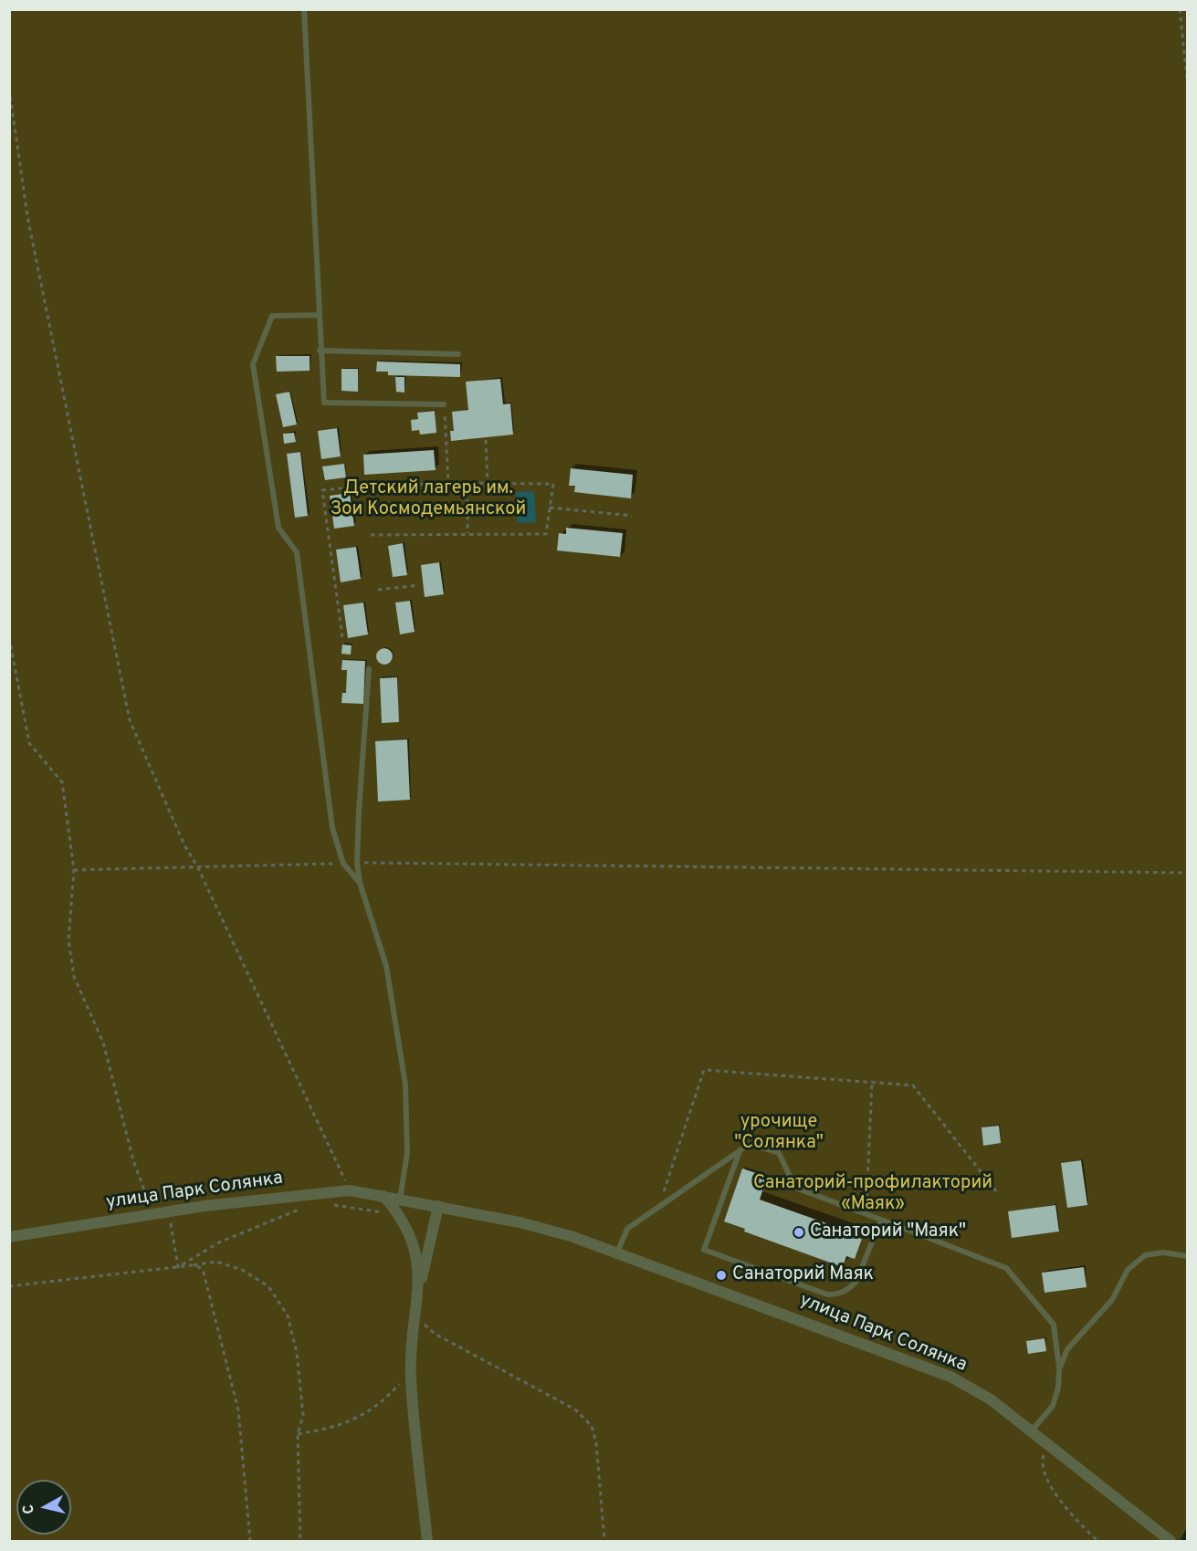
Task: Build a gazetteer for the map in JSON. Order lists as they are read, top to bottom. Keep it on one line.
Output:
{"streets":{"street":["улица Парк Солянка"]},"parks":["Детский лагерь им. Зои Космодемьянской","урочище \"Солянка\"","Санаторий-профилакторий «Маяк»"],"places":["Санаторий \"Маяк\"","Санаторий Маяк"],"north":"left"}
